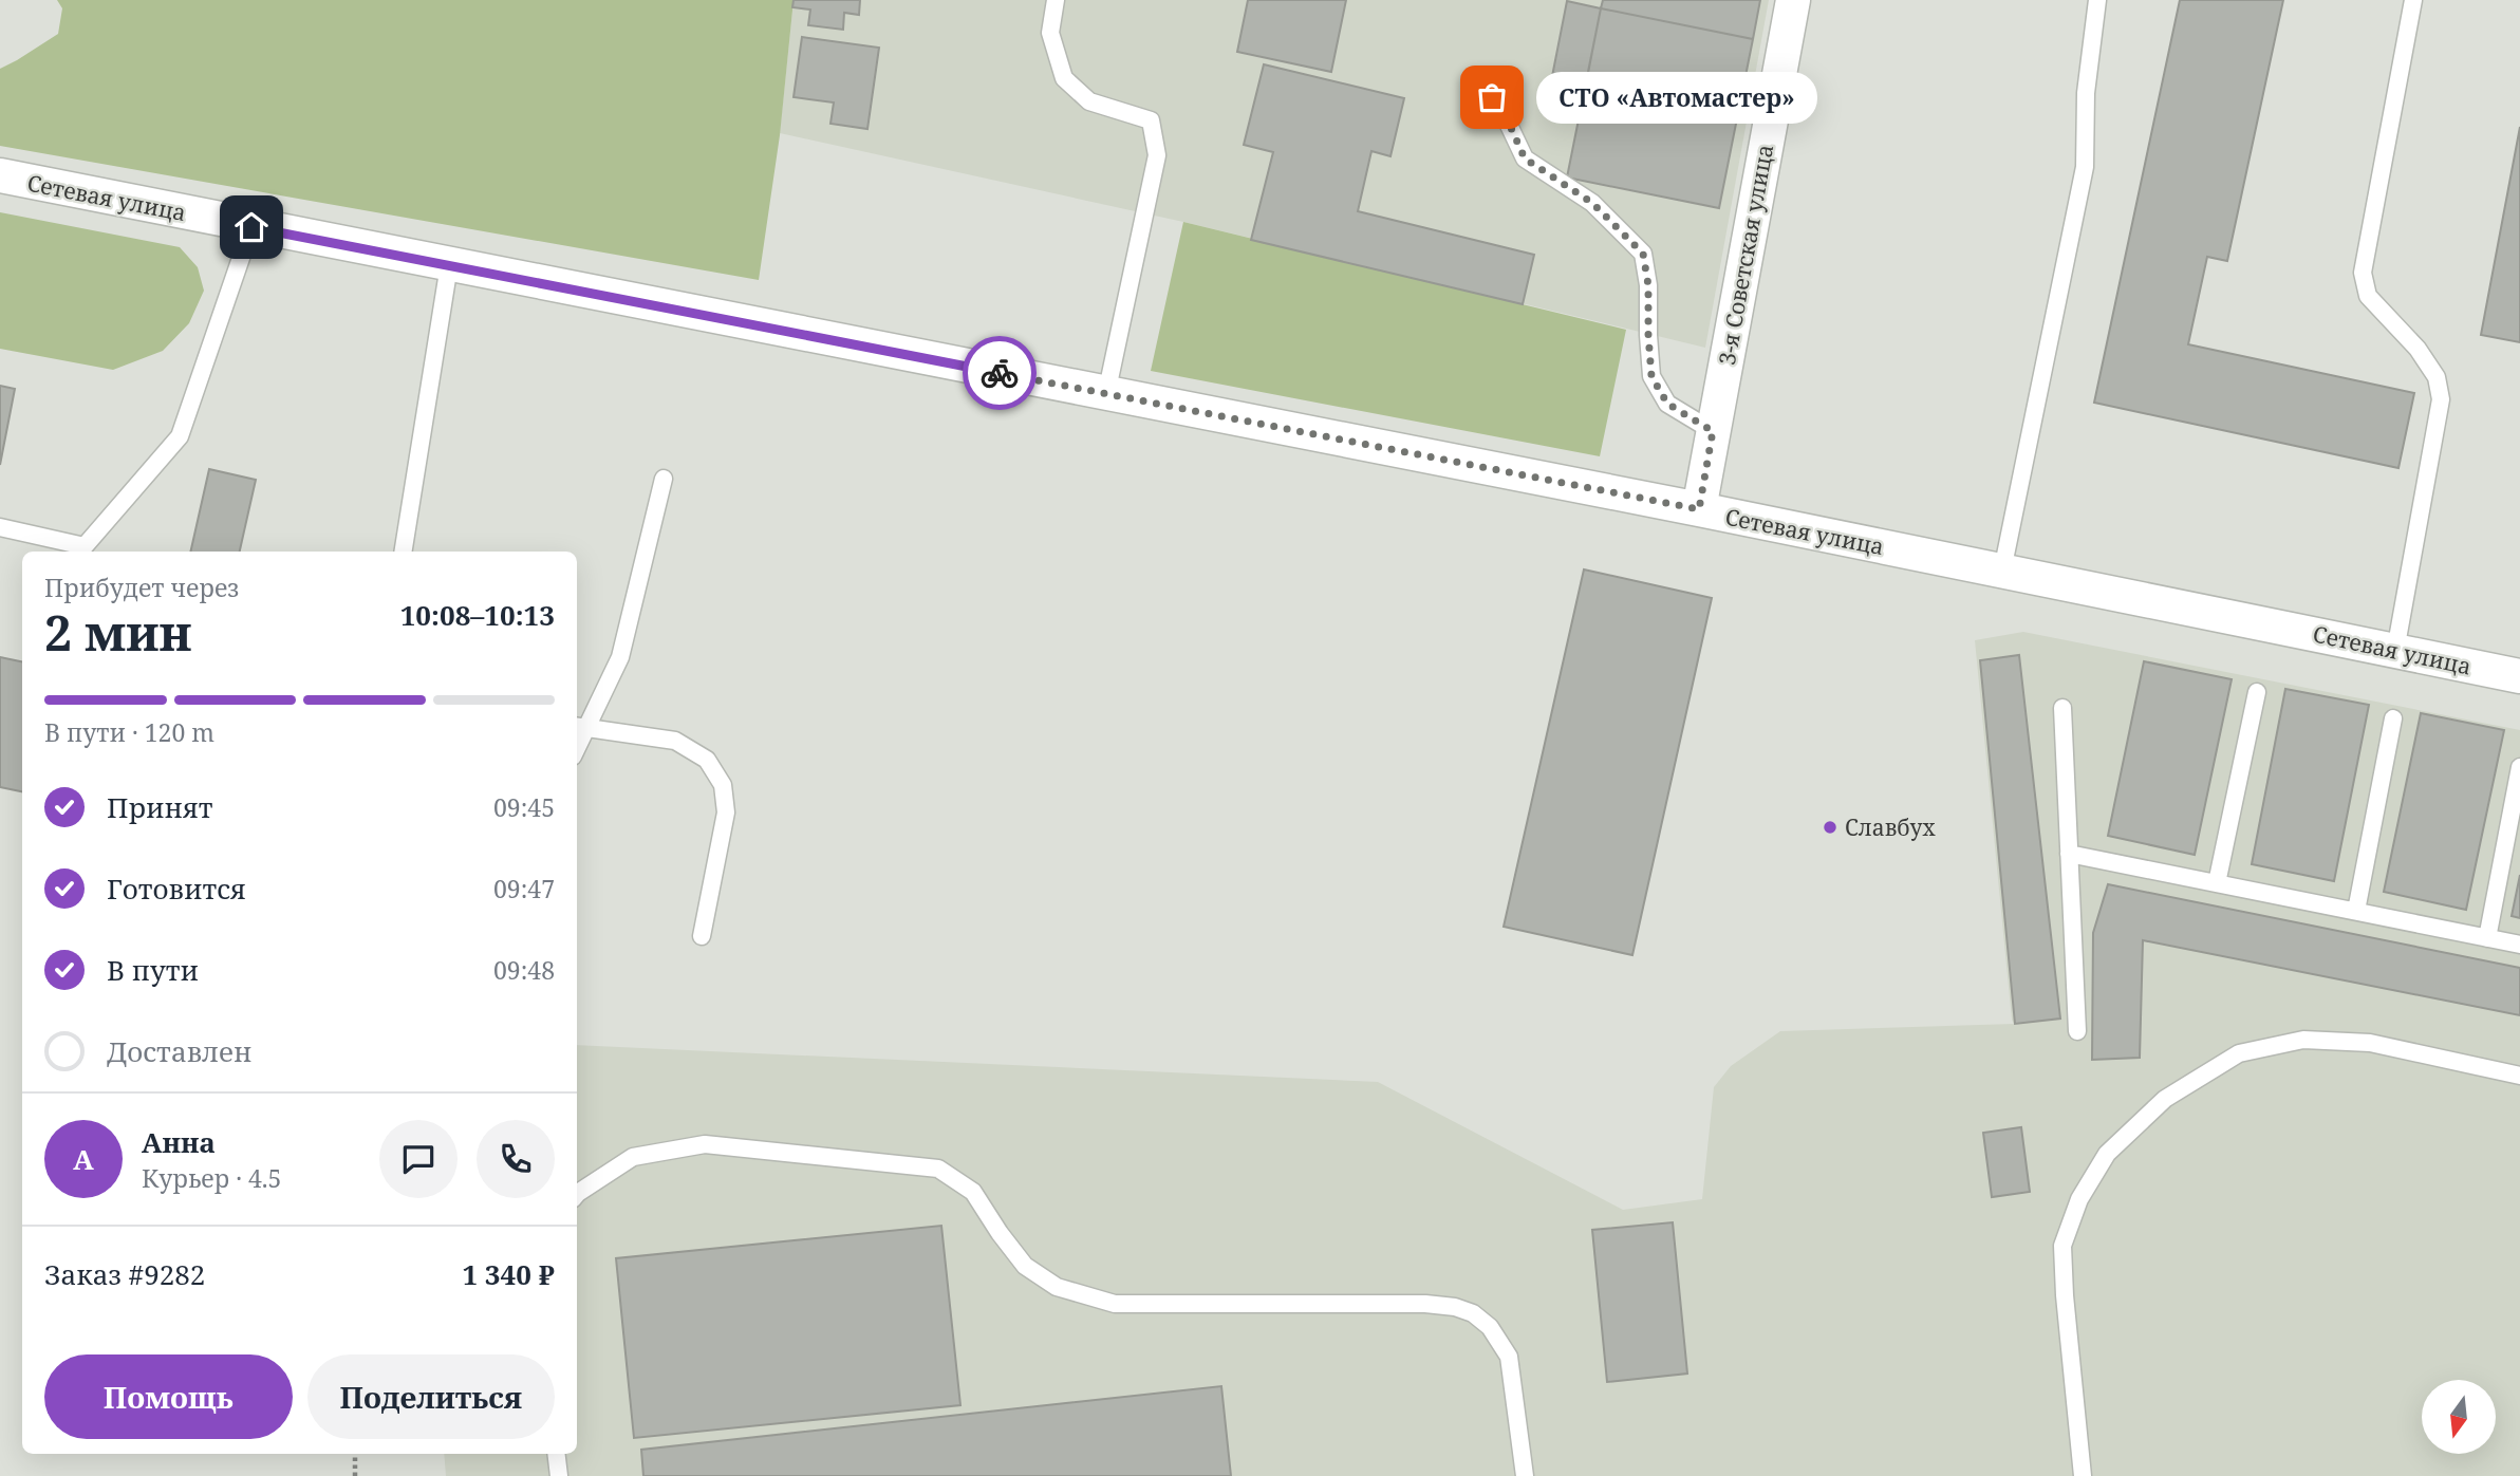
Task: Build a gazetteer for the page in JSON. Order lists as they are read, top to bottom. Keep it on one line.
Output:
{"streets":{"street":["Сетевая улица","3-я Советская улица"]},"crossings":[["Сетевая улица","3-я Советская улица"]],"places":["СТО «Автомастер»","Славбух"],"north":"bottom","page":{"bubble":"СТО «Автомастер»","heading":["2 мин","Прибудет через","10:08–10:13"],"panel":["Анна","Курьер · 4.5","Заказ #9282","1 340 ₽"],"bar":"В пути · 120 m","list":[["Принят","09:45"],["Готовится","09:47"],["В пути","09:48"],"Доставлен"],"round":"А","buttons":["Помощь","Поделиться"]}}
